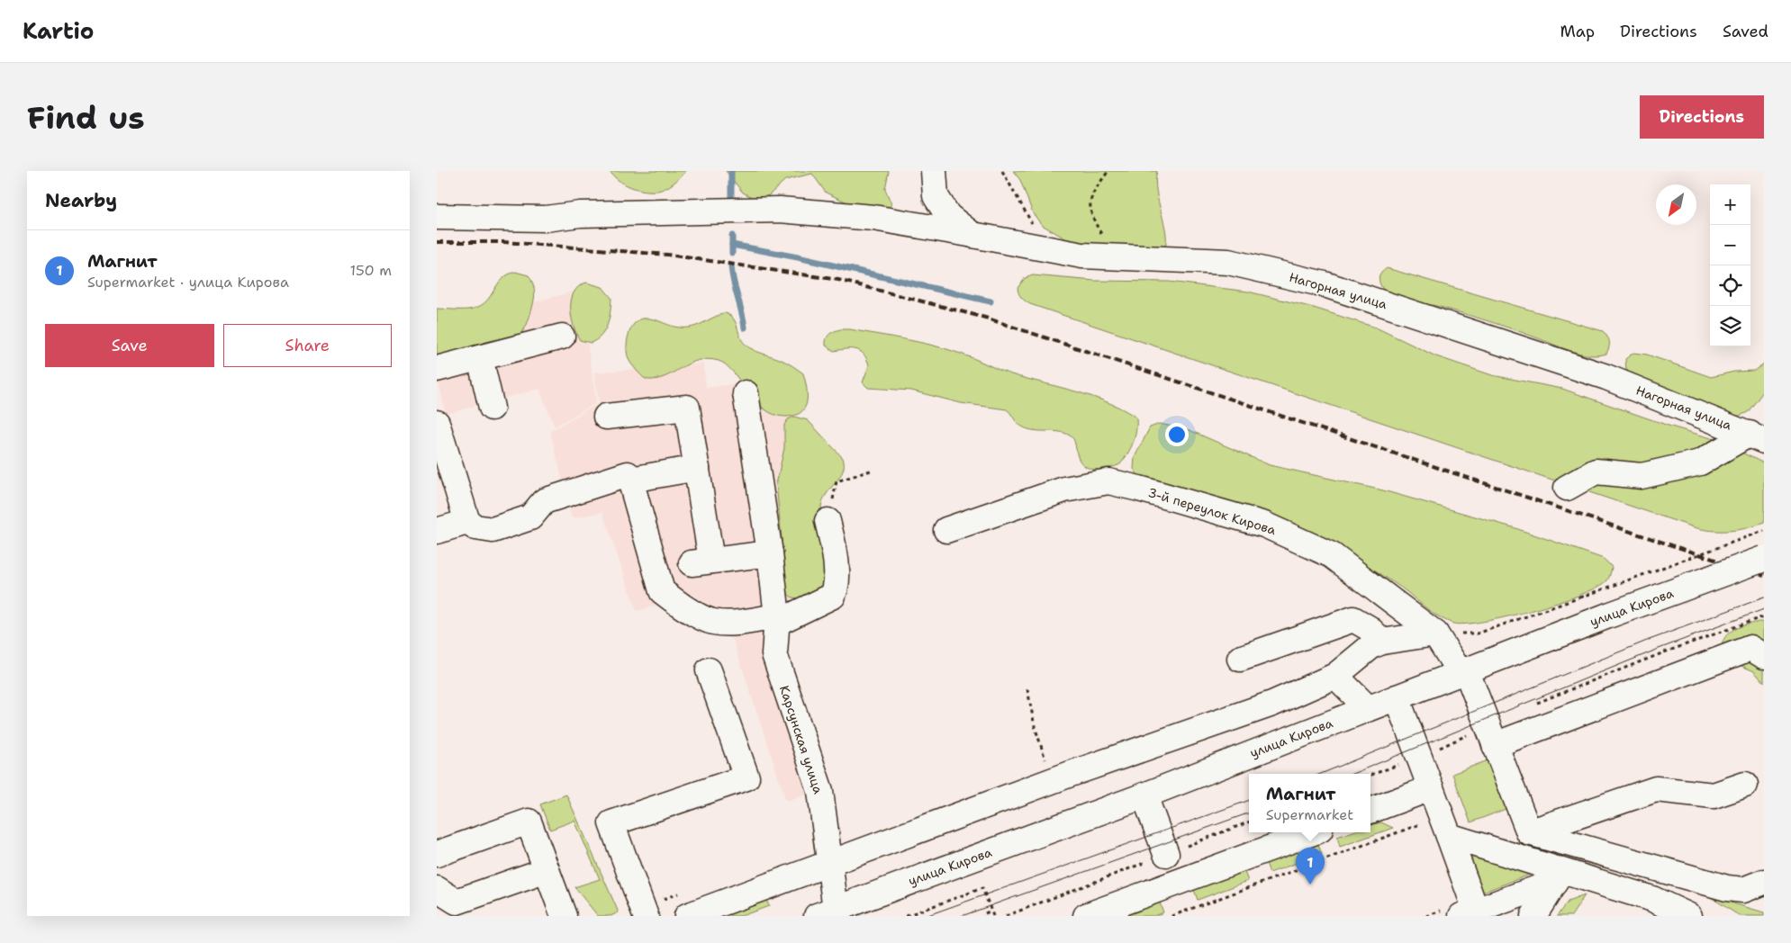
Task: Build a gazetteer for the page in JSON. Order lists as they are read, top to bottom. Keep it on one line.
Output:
{"streets":{"street":["Нагорная улица","3-й переулок Кирова","улица Кирова","Карсунская улица"]},"crossings":[["3-й переулок Кирова","улица Кирова"],["улица Кирова","Карсунская улица"]],"north":"bottom left","page":{"header":"Kartio","nav":["Map","Directions","Saved"],"buttons":["Directions",["Save","Share"]],"title":"Find us","heading":"Nearby","map_buttons":["+","−"],"list":[{"mark":"1","name":"Магнит","note":"Supermarket · улица Кирова","value":"150 m"}],"popup":["Магнит","Supermarket"],"pins":"1"}}
